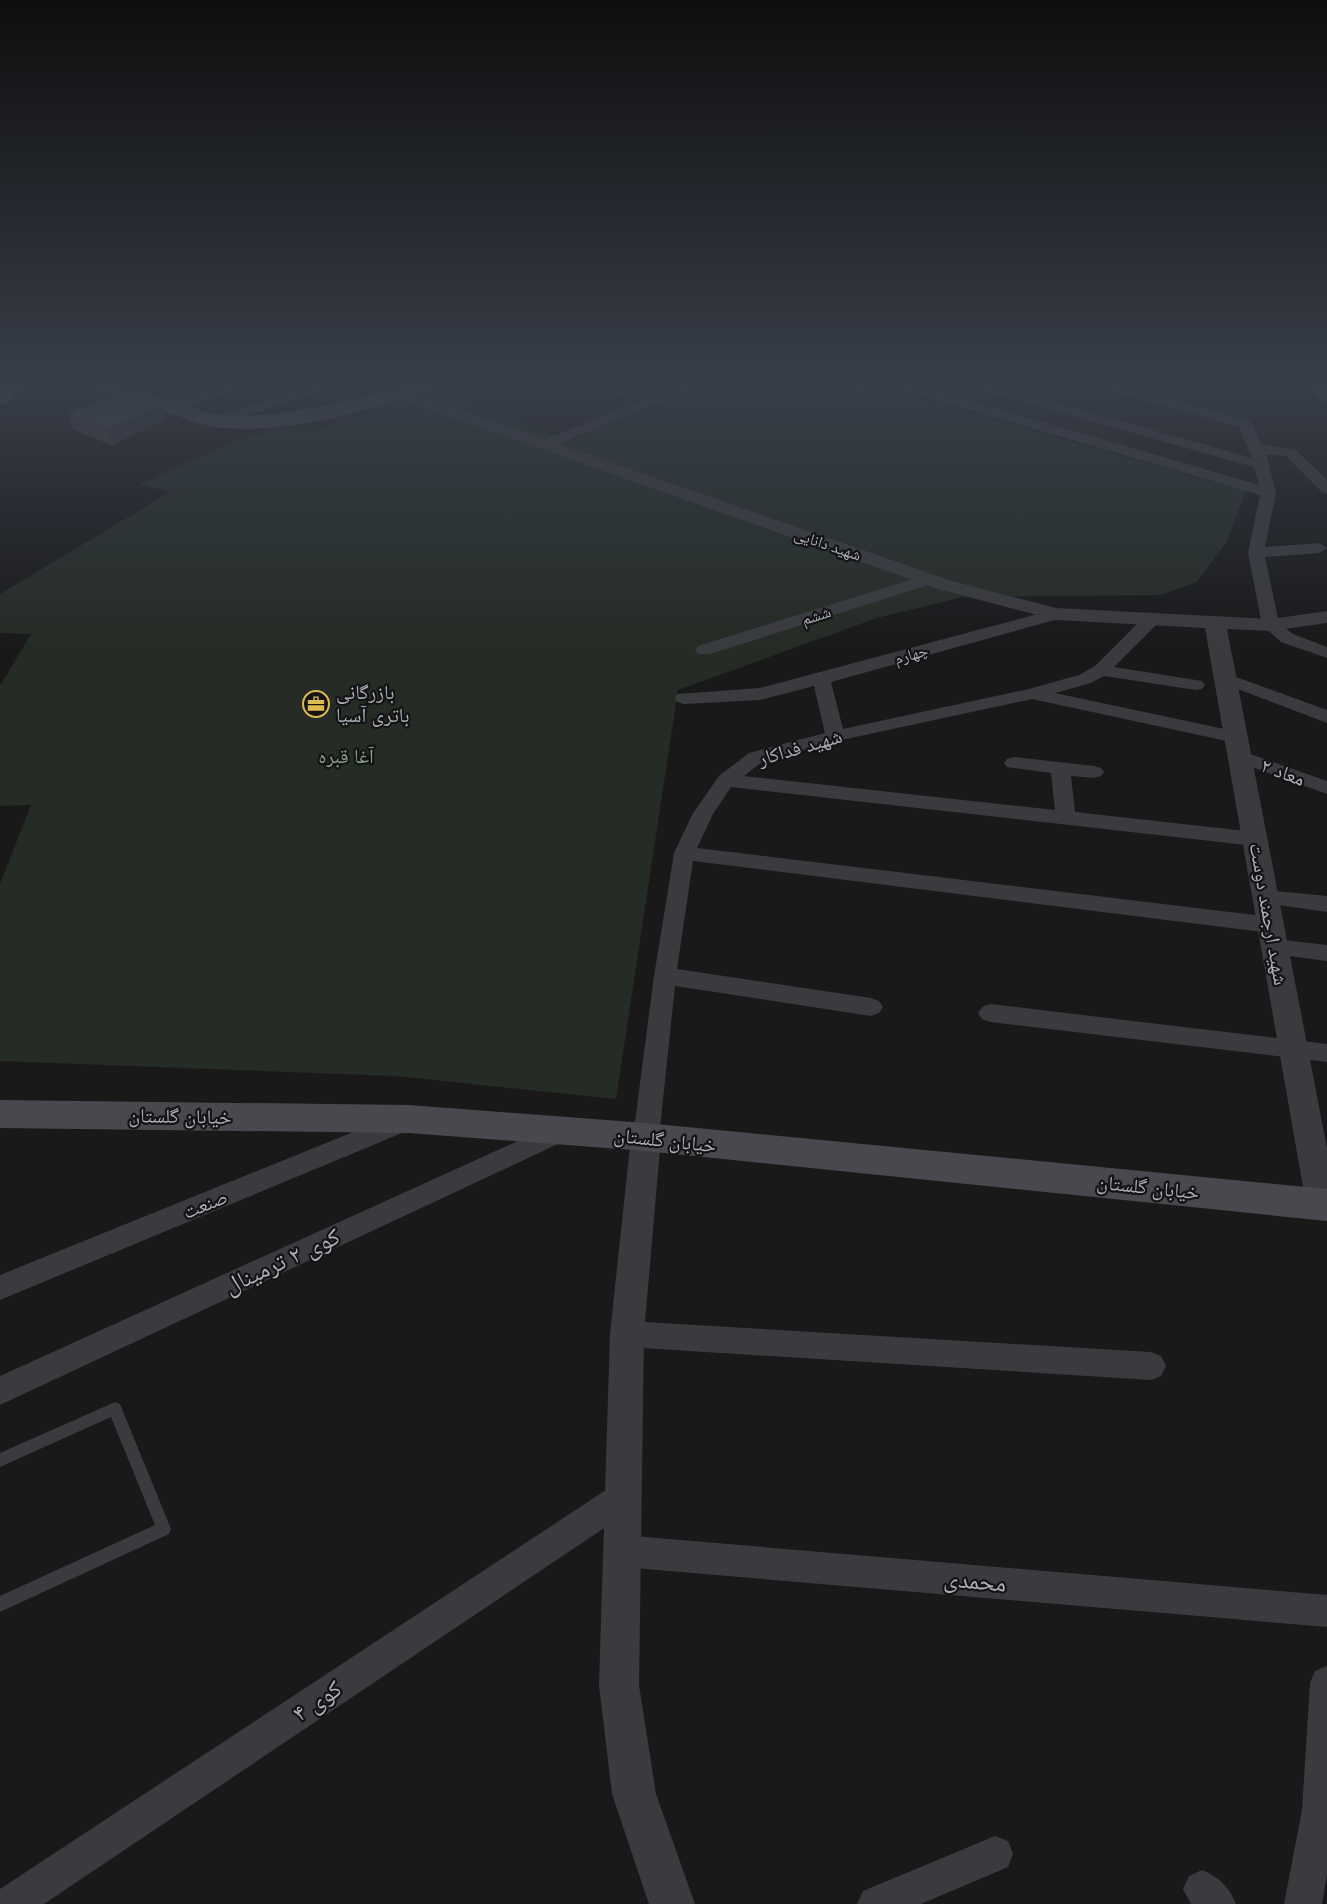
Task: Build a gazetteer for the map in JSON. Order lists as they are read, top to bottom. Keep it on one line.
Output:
{"streets":{"main road":["خیابان گلستان"],"street":["شهید دانایی","ششم","چهارم","شهید فداکار","معاد ۲","شهید ارجمند دوست","صنعت","کوی ۲ ترمینال","محمدی","کوی ۴"]},"crossings":[["شهید دانایی","ششم"],["شهید دانایی","چهارم"],["شهید دانایی","شهید فداکار"],["شهید دانایی","شهید ارجمند دوست"],["شهید فداکار","معاد ۲"],["شهید فداکار","خیابان گلستان"],["معاد ۲","شهید ارجمند دوست"],["شهید ارجمند دوست","خیابان گلستان"],["خیابان گلستان","صنعت"],["خیابان گلستان","کوی ۲ ترمینال"]],"parks":["آغا قبره"],"places":{"office":["بازرگانی باتری آسیا"]}}
